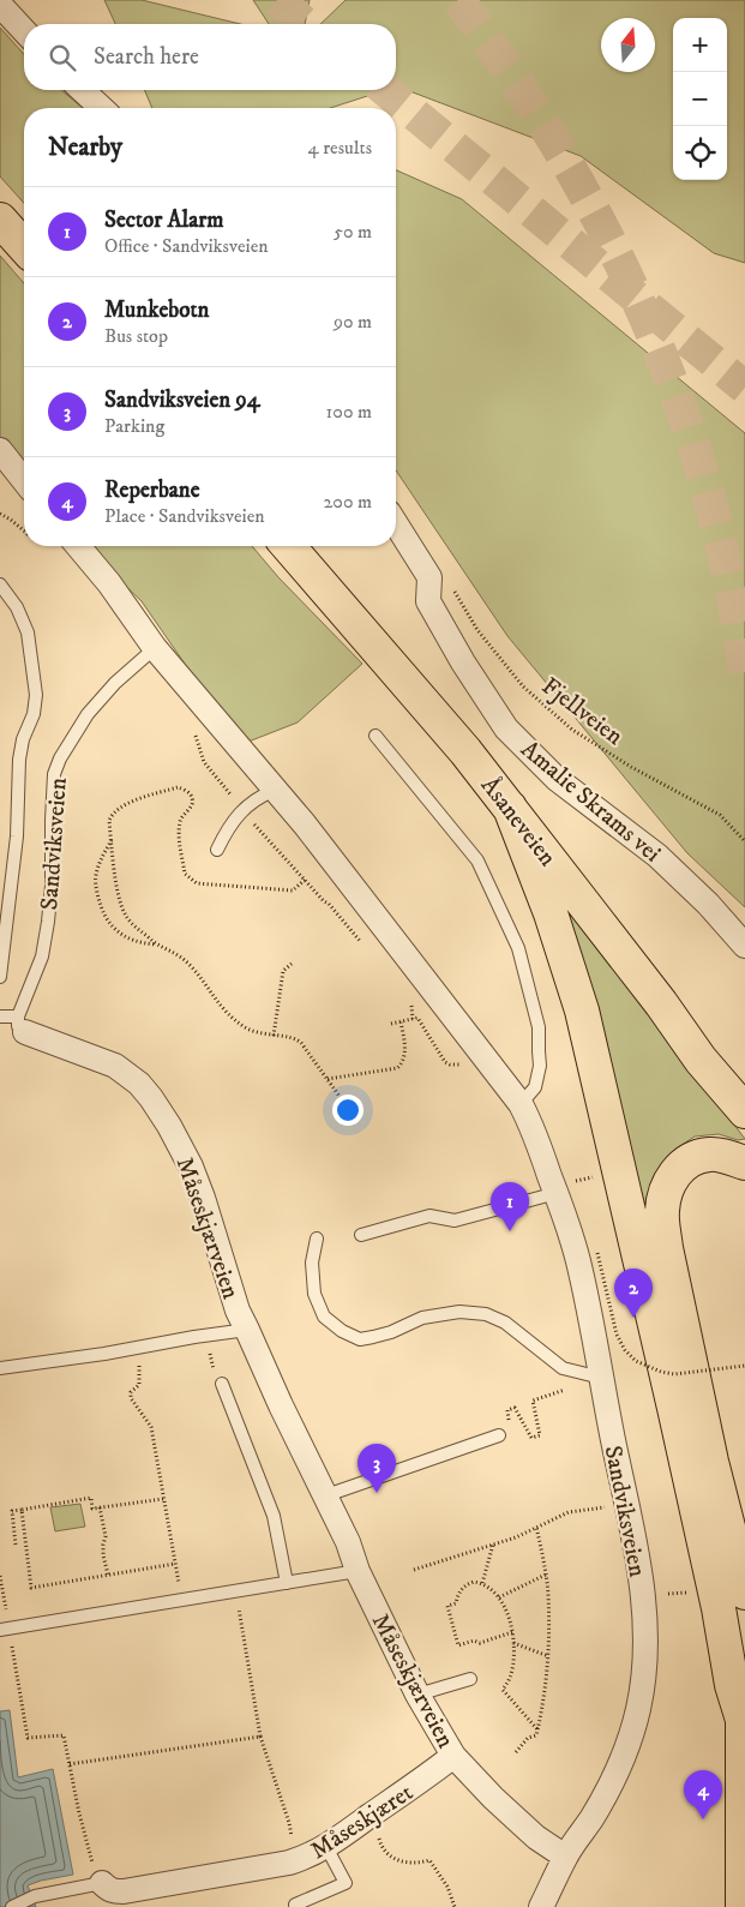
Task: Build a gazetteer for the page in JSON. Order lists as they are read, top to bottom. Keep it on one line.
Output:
{"streets":{"main road":["Åsaneveien"],"street":["Amalie Skrams vei","Sandviksveien","Måseskjærveien","Måseskjæret"],"path":["Fjellveien"]},"crossings":[["Fjellveien","Amalie Skrams vei"],["Sandviksveien","Måseskjærveien"],["Måseskjærveien","Måseskjæret"]],"north":"top","page":{"map_buttons":["+","−"],"search":"Search here","heading":["Nearby","4 results"],"list":[{"mark":"1","name":"Sector Alarm","note":"Office · Sandviksveien","value":"50 m"},{"mark":"2","name":"Munkebotn","note":"Bus stop","value":"90 m"},{"mark":"3","name":"Sandviksveien 94","note":"Parking","value":"100 m"},{"mark":"4","name":"Reperbane","note":"Place · Sandviksveien","value":"200 m"}],"pins":["1","2","3","4"]}}
